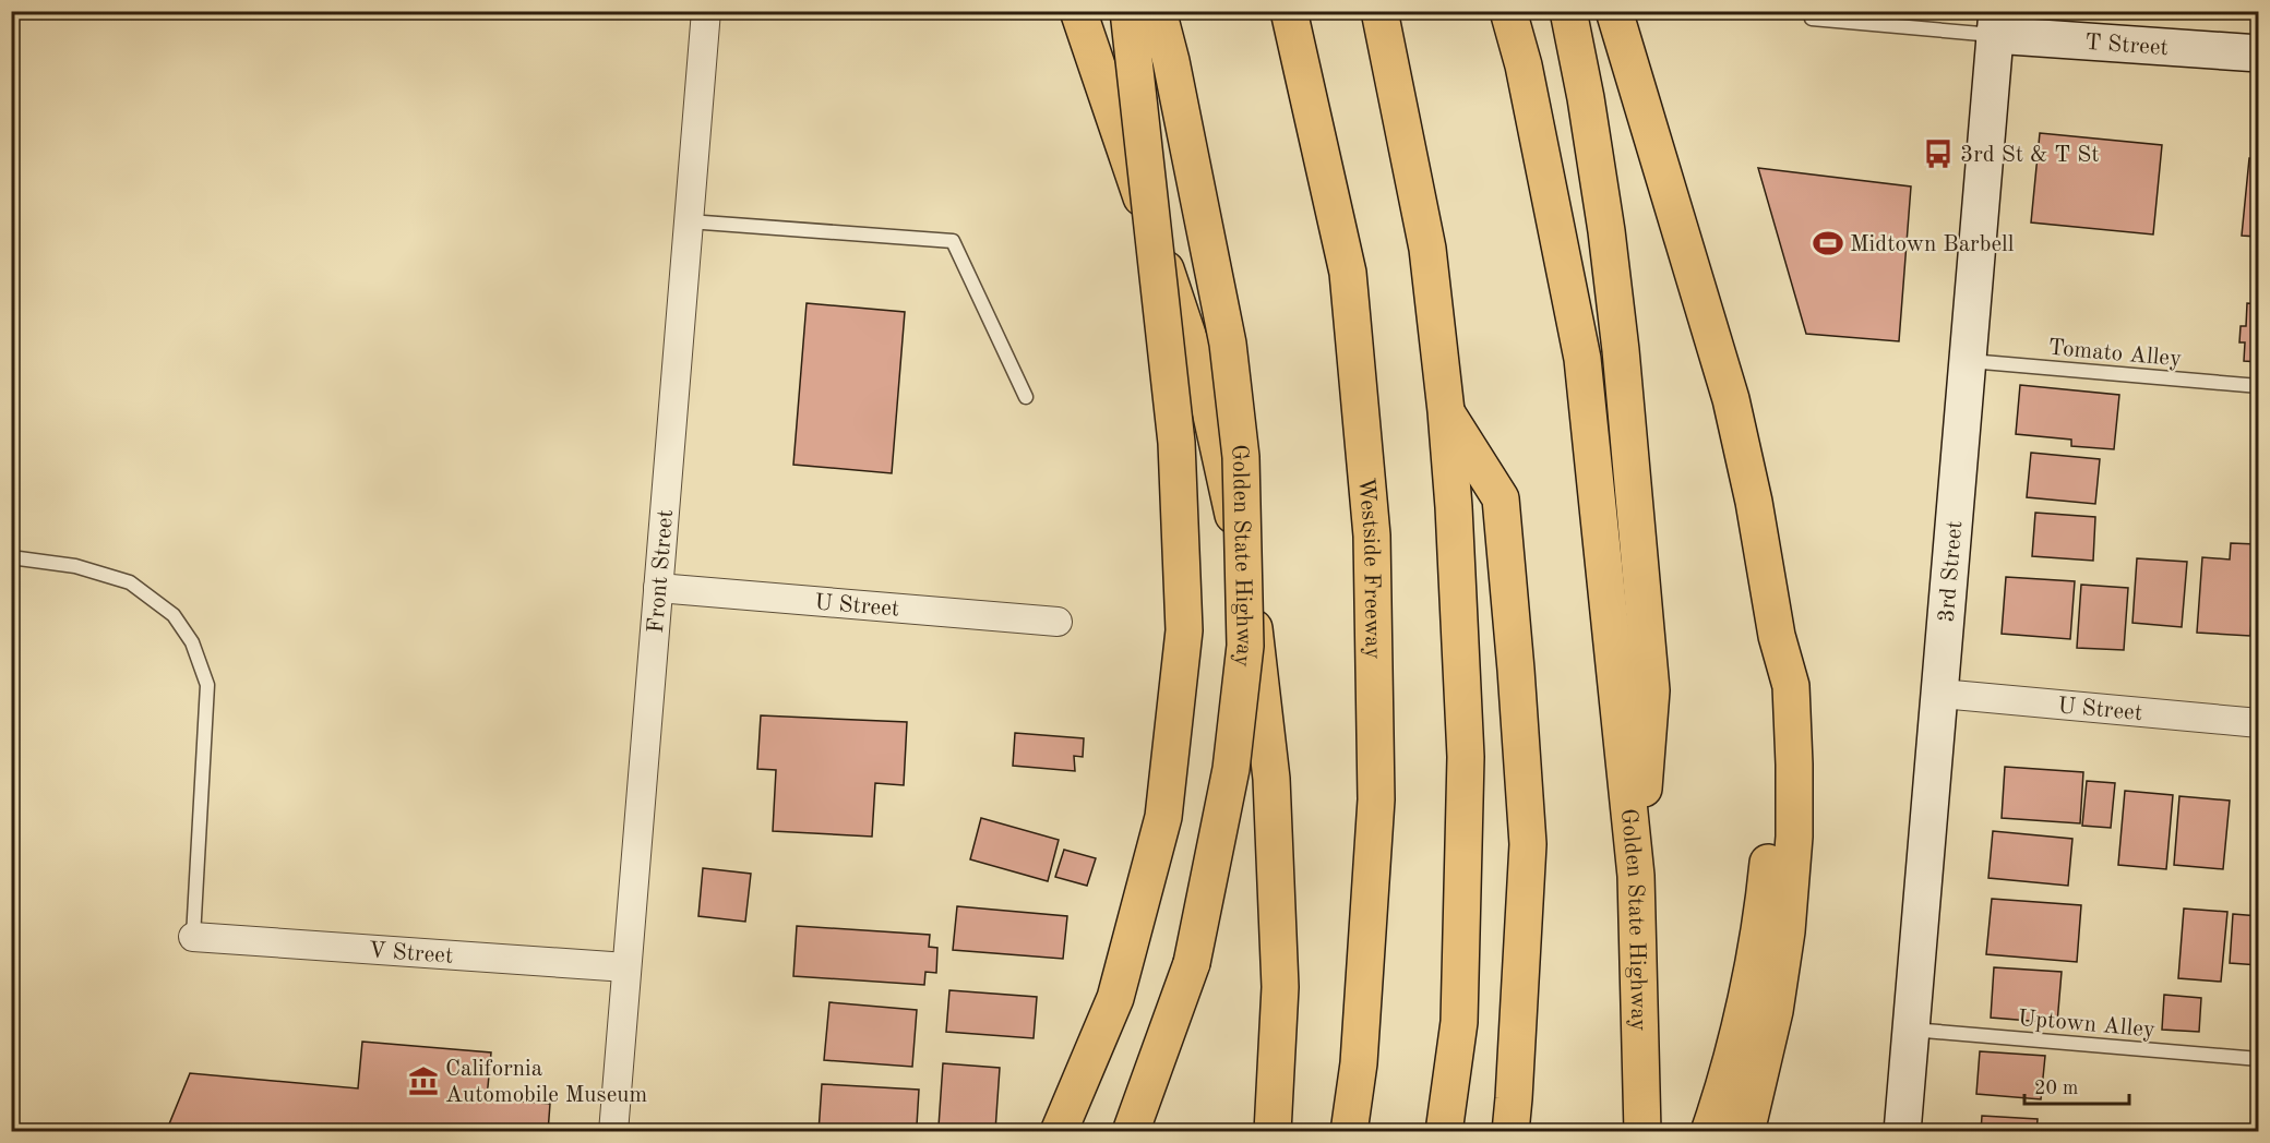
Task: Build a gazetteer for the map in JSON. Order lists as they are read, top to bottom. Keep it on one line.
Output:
{"streets":{"highway":["Golden State Highway","Westside Freeway"],"street":["T Street","Front Street","3rd Street","U Street","V Street"],"lane":["Tomato Alley","Uptown Alley"]},"crossings":[["T Street","3rd Street"],["Tomato Alley","3rd Street"],["Front Street","U Street"],["Front Street","V Street"],["3rd Street","U Street"],["3rd Street","Uptown Alley"]],"places":{"bus stop":["3rd St & T St"],"sports":["Midtown Barbell"],"museum":["California Automobile Museum"]},"scale_bar":"20 m"}
